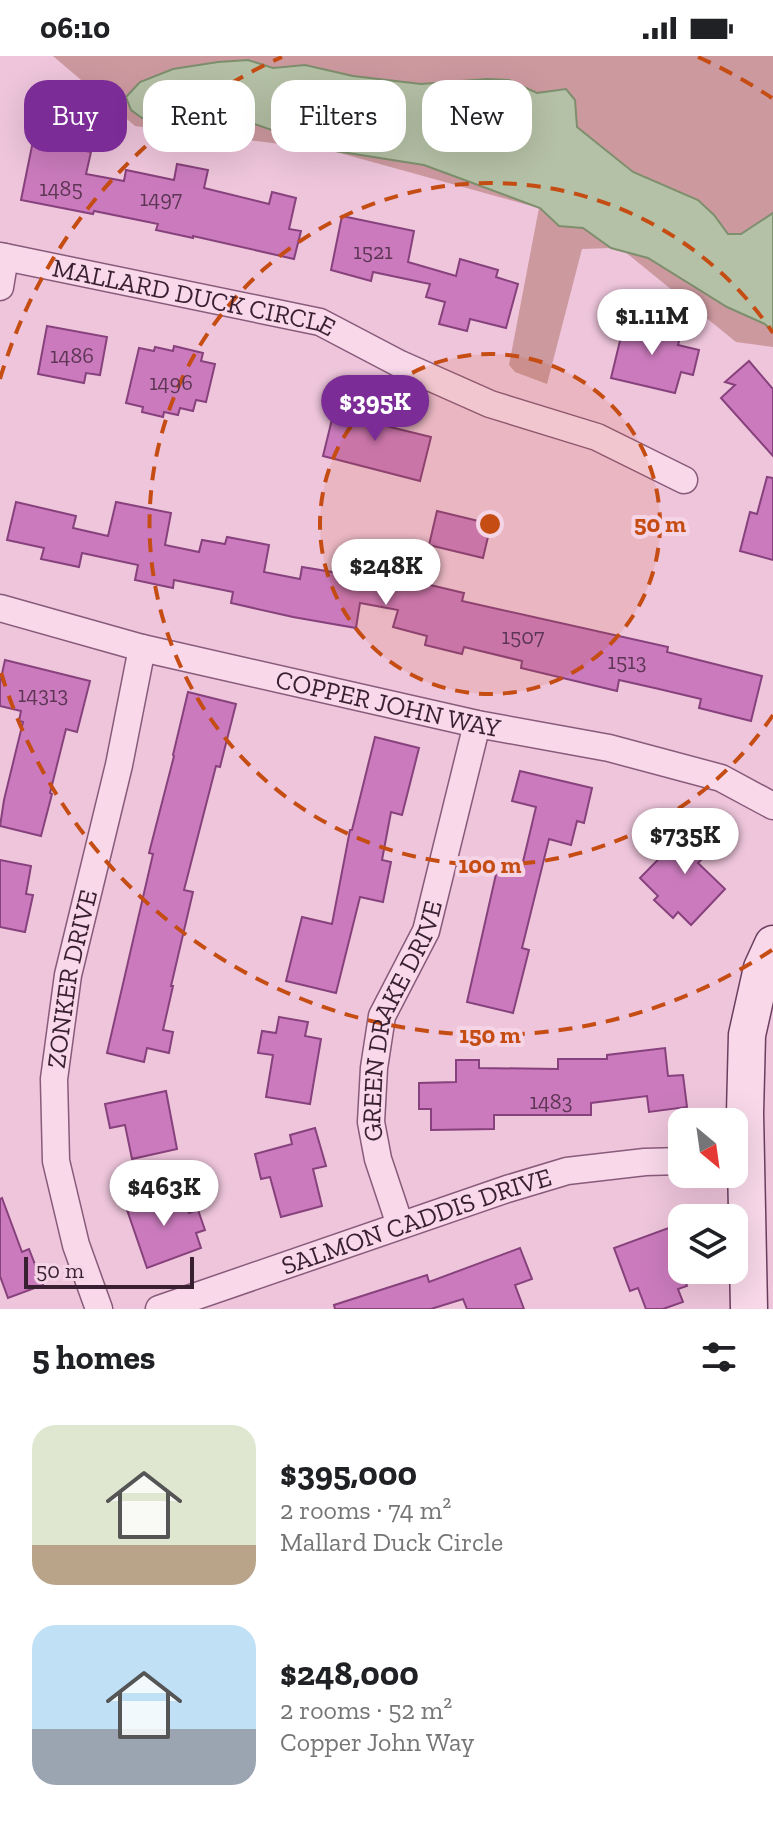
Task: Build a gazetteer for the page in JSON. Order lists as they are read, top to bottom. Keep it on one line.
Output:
{"streets":{"street":["MALLARD DUCK CIRCLE","COPPER JOHN WAY","ZONKER DRIVE","GREEN DRAKE DRIVE","SALMON CADDIS DRIVE"]},"crossings":[["COPPER JOHN WAY","ZONKER DRIVE"],["COPPER JOHN WAY","GREEN DRAKE DRIVE"],["GREEN DRAKE DRIVE","SALMON CADDIS DRIVE"]],"house_numbers":["1485","1497","1521","1486","1496","1507","1513","14313","1483"],"scale_bar":"50 m","north":"bottom right","page":{"status":"06:10","chip":["Buy","Rent","Filters","New"],"price":["$1.11M","$395K","$248K","$735K","$463K"],"scale":"50 m","heading":"5 homes","list":[{"name":"$395,000","note":"2 rooms · 74 m² · Mallard Duck Circle"},{"name":"$248,000","note":"2 rooms · 52 m² · Copper John Way"}]},"rings":["50 m","100 m","150 m"]}
